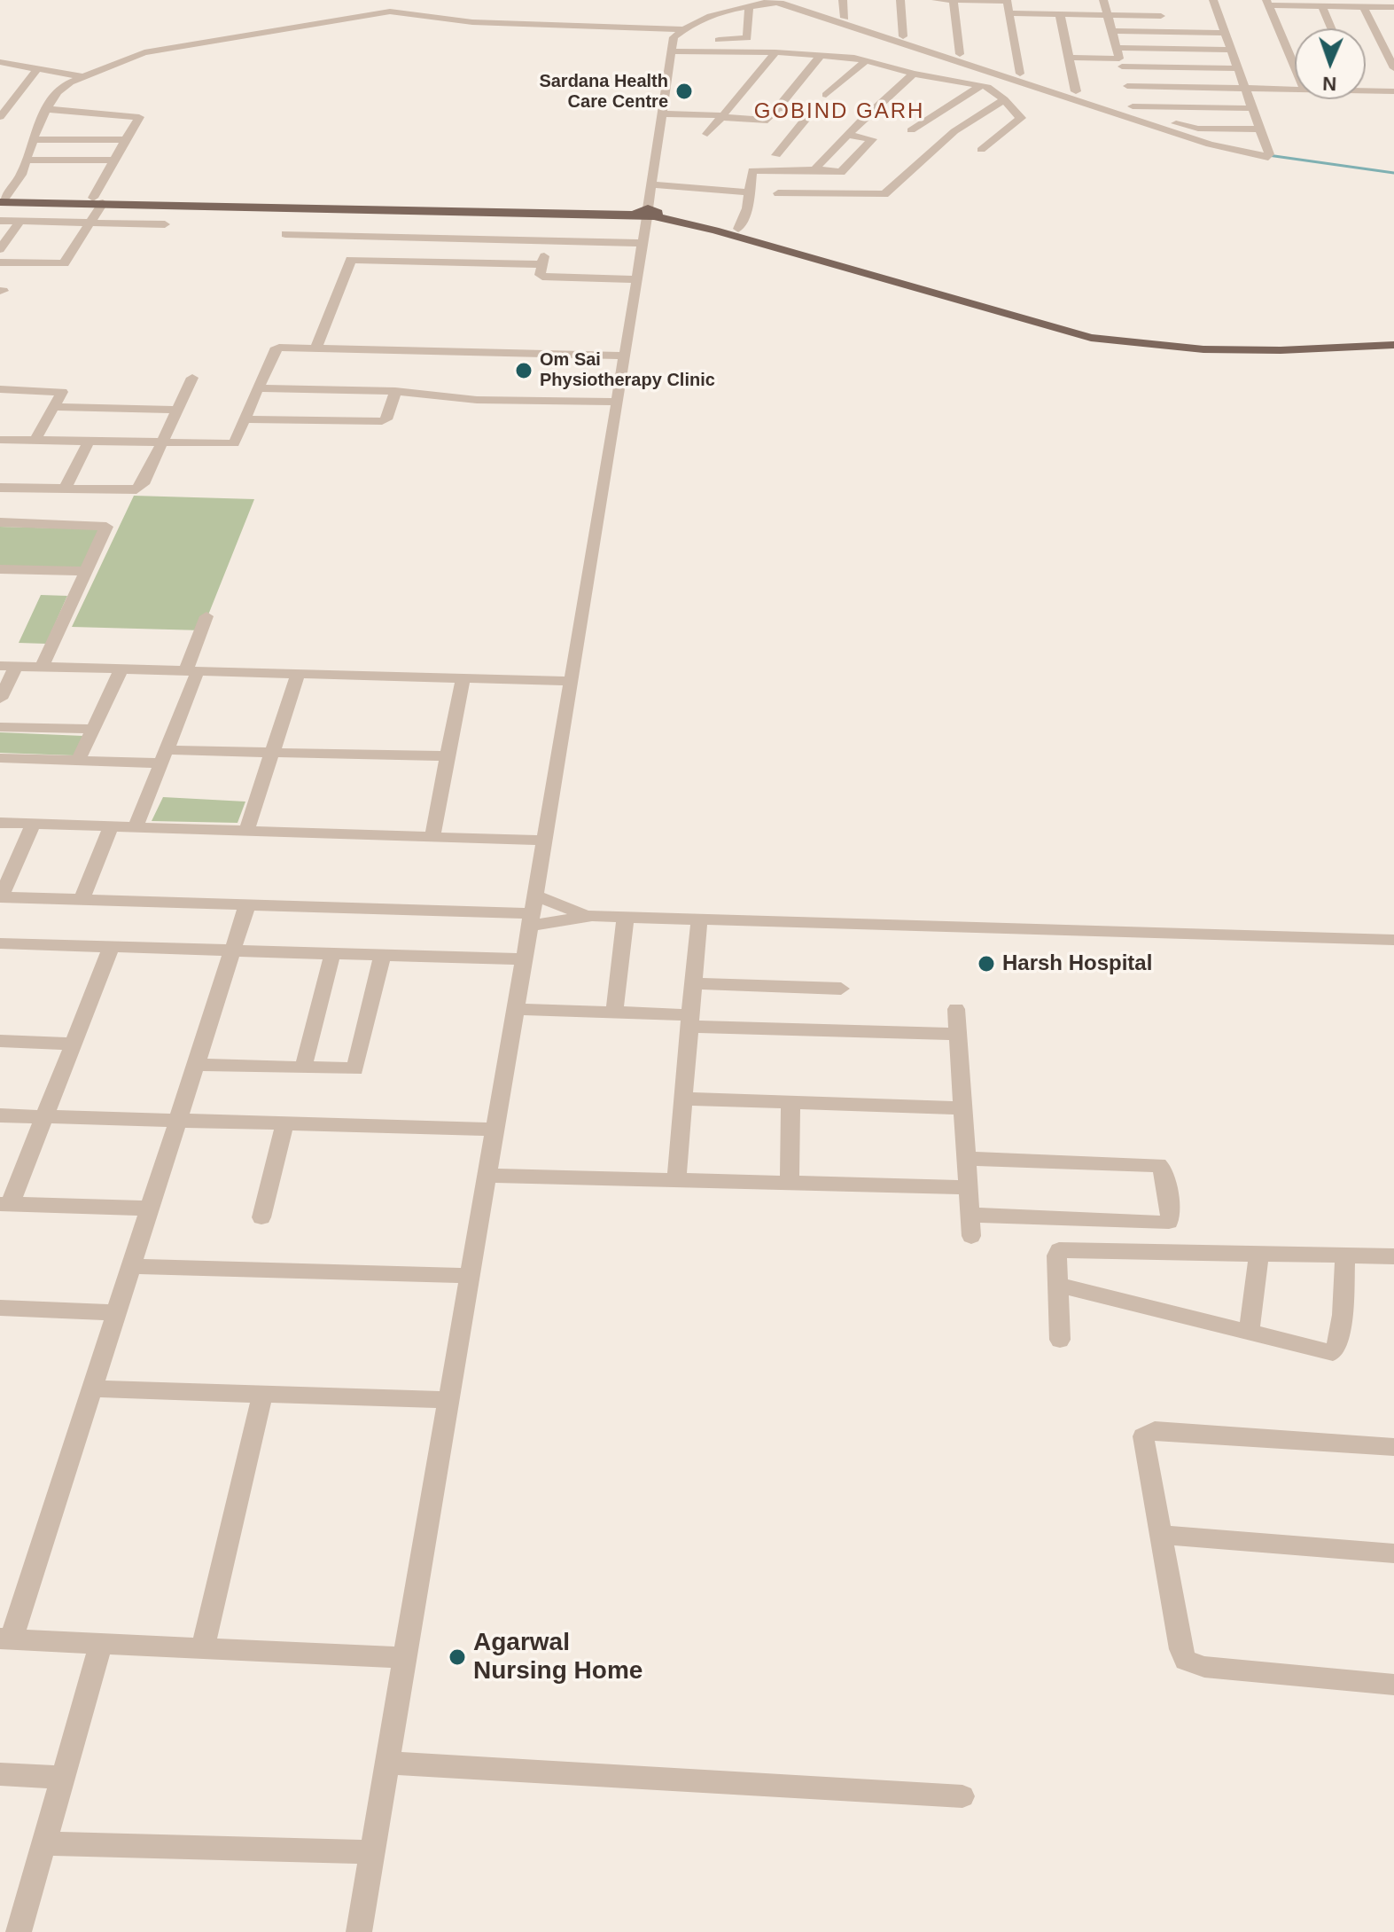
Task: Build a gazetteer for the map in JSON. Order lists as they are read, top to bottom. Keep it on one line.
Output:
{"districts":["GOBIND GARH"],"places":["Sardana Health Care Centre","Om Sai Physiotherapy Clinic","Harsh Hospital","Agarwal Nursing Home"],"north":"bottom"}
